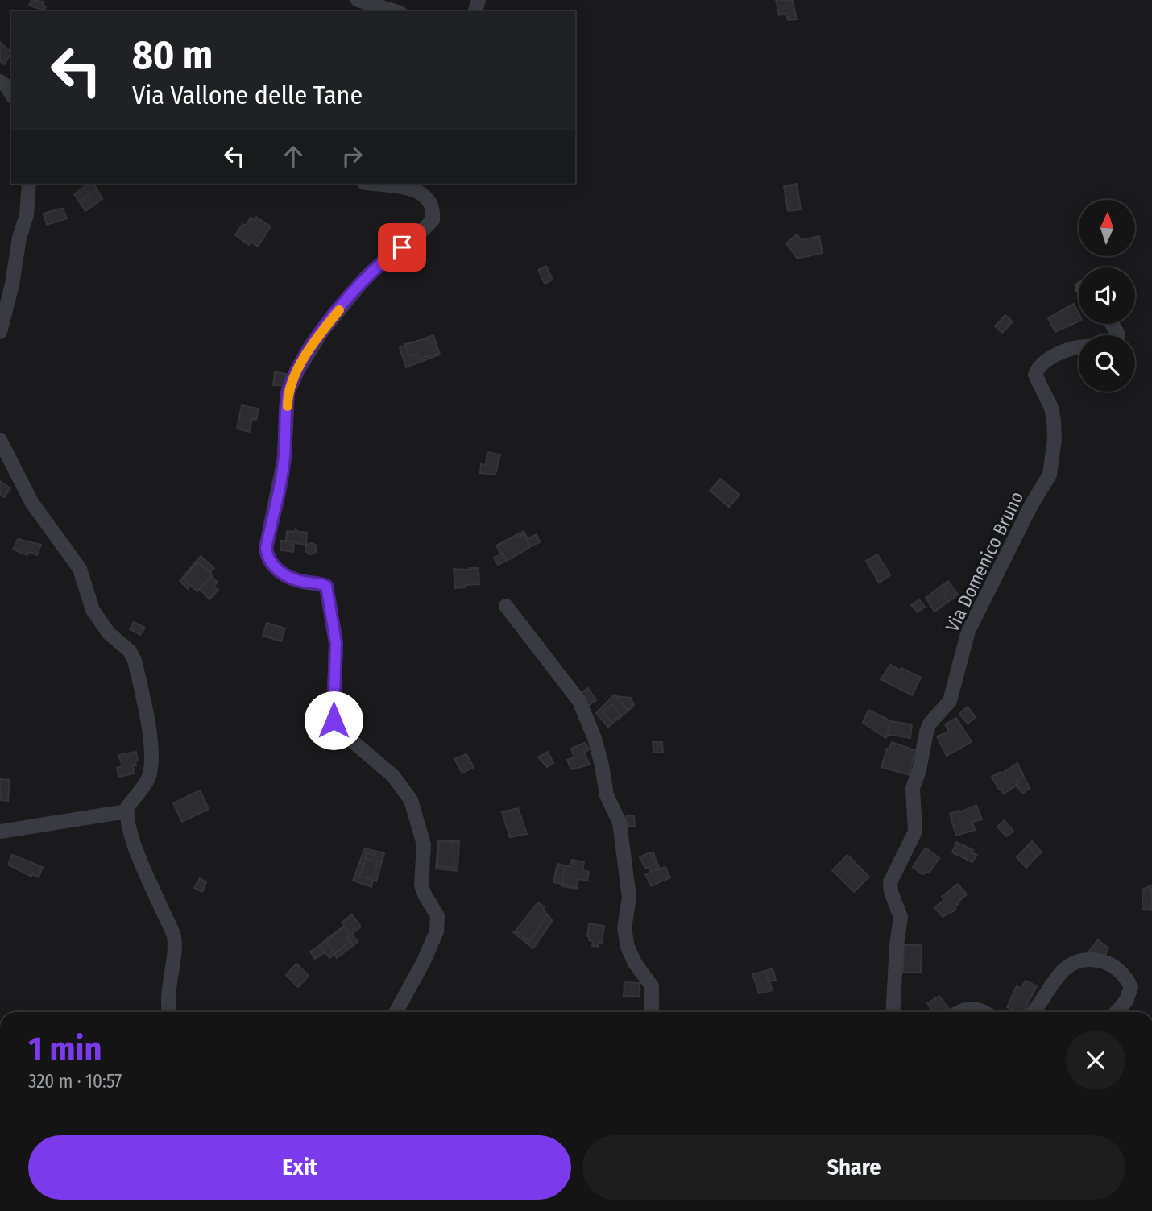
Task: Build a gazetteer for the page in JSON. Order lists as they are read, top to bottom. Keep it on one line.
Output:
{"streets":{"street":["Via Domenico Bruno"]},"north":"top","page":{"turn":["80 m","Via Vallone delle Tane"],"heading":["1 min","320 m · 10:57"],"buttons":["Exit","Share"]}}
